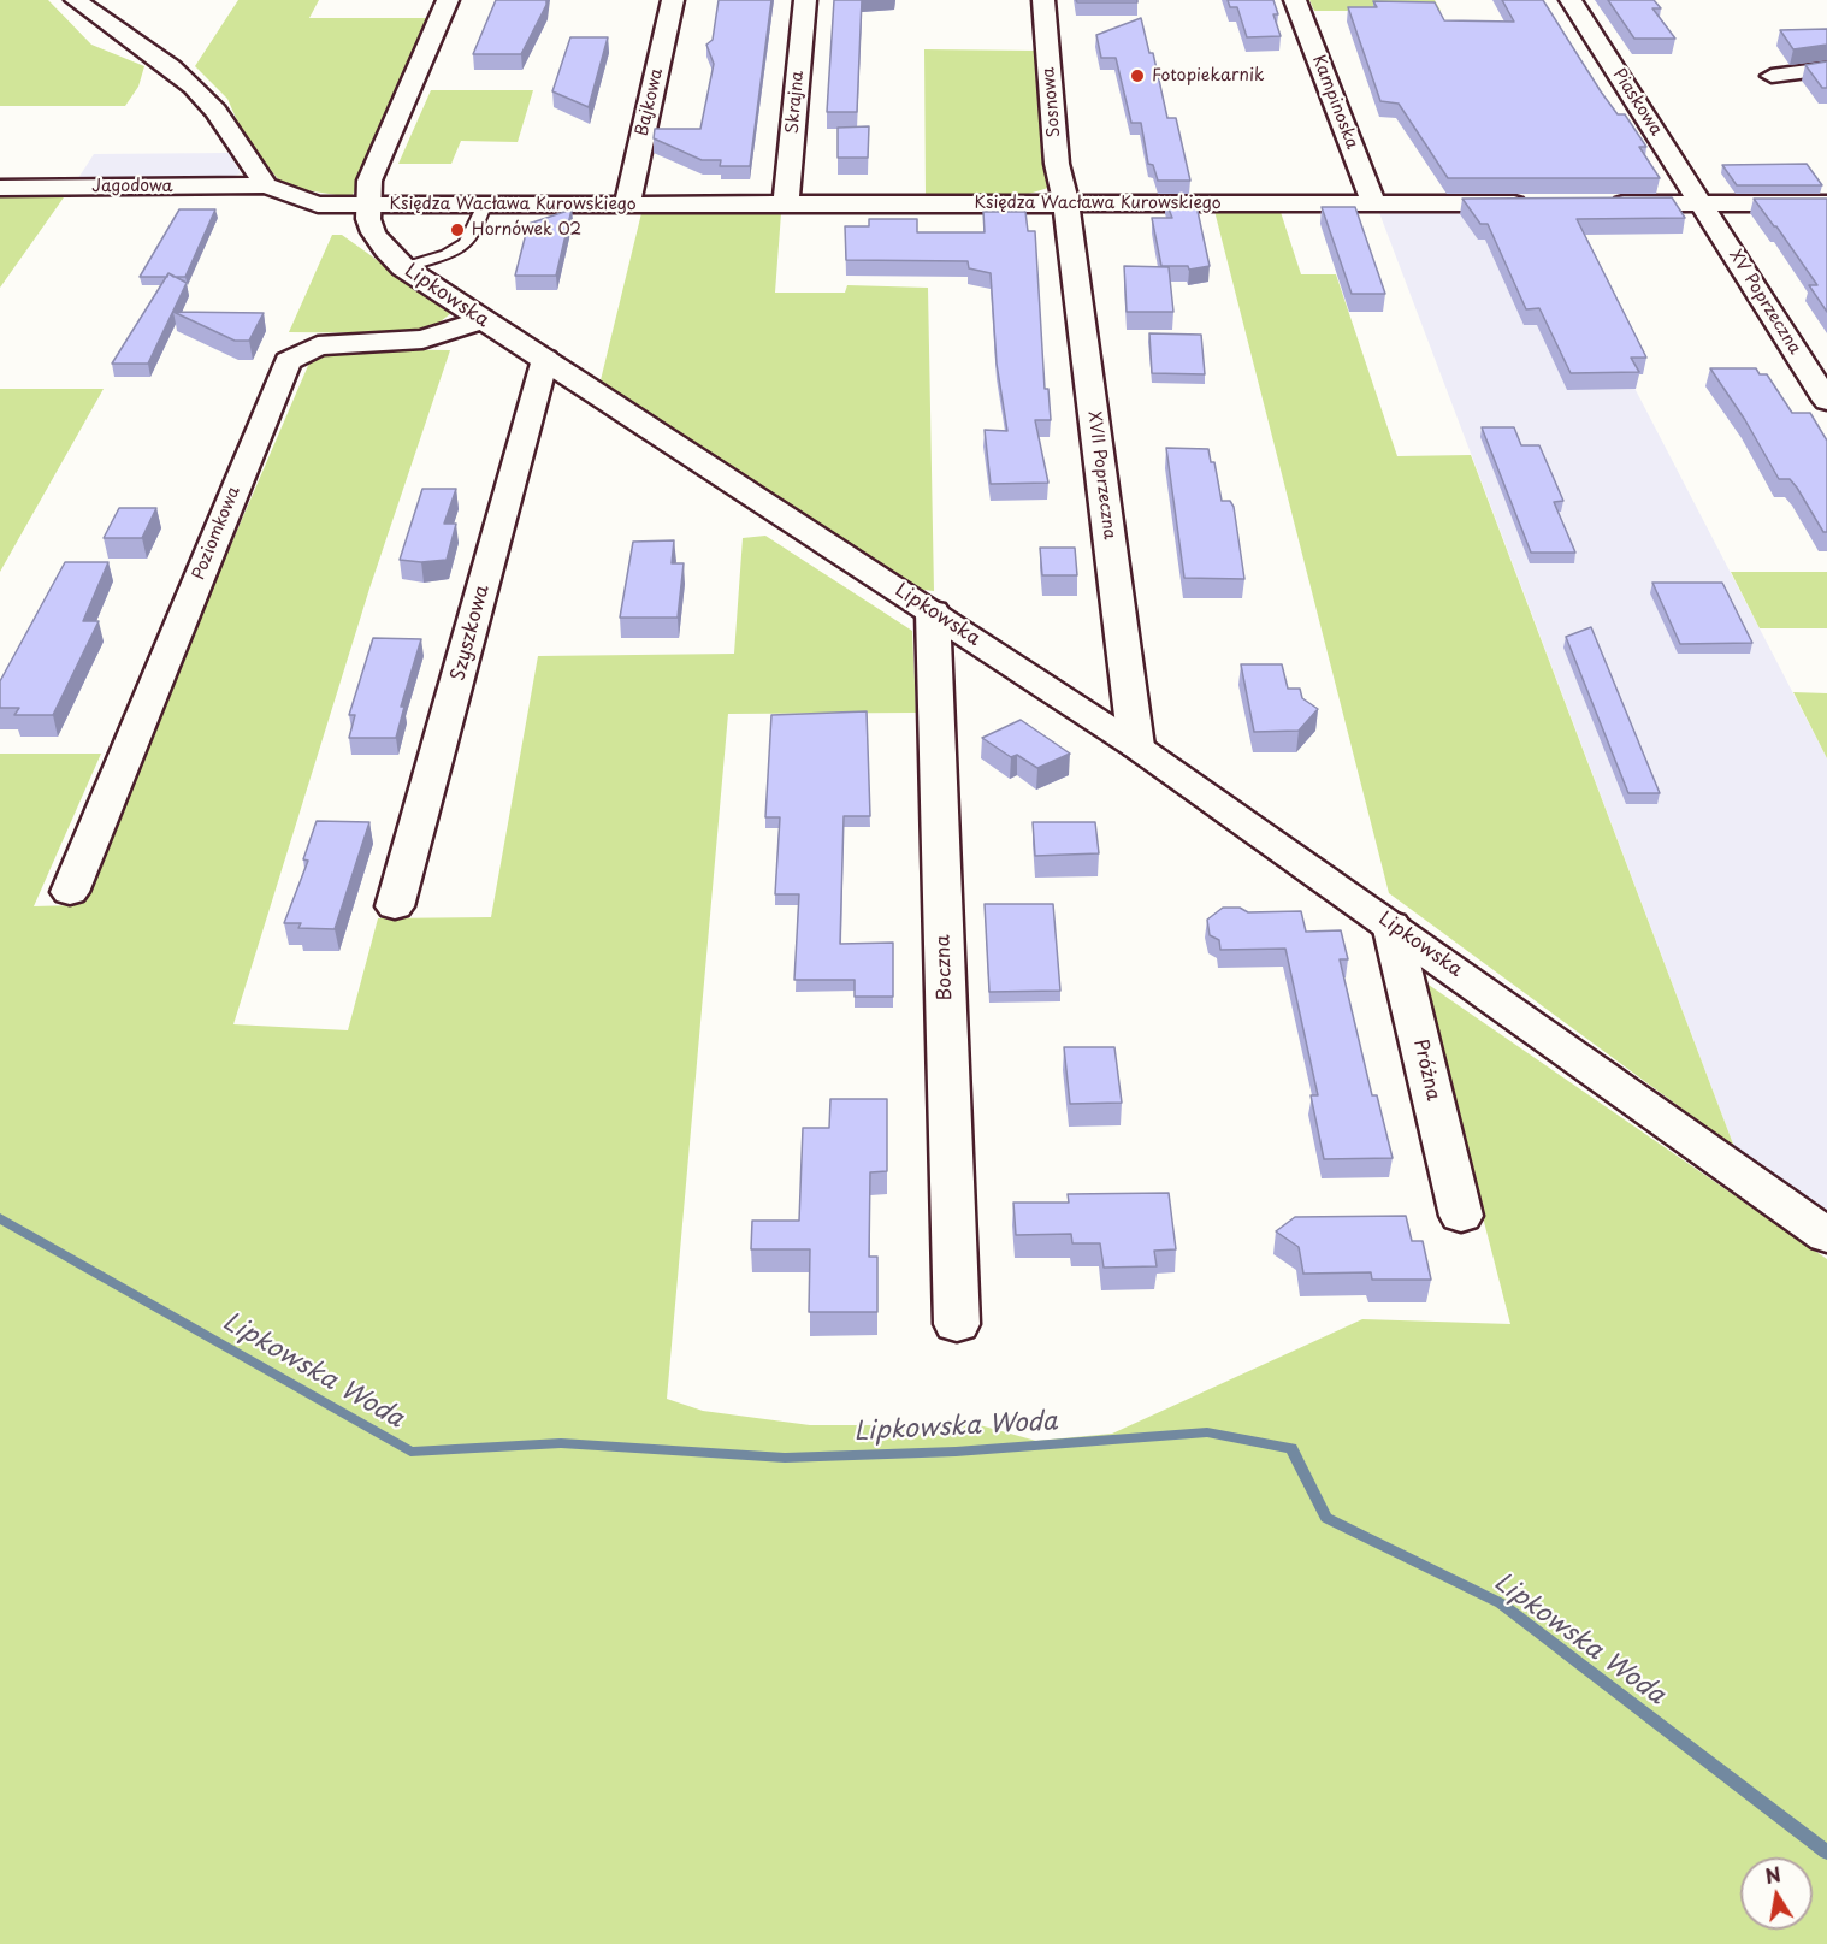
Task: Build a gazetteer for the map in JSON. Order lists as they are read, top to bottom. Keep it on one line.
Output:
{"streets":{"street":["Bajkowa","Skrajna","Sosnowa","Kampinoska","Piaskowa","Jagodowa","Księdza Wacława Kurowskiego","Lipkowska","XV Poprzeczna","XVII Poprzeczna","Poziomkowa","Szyszkowa","Boczna","Próżna"]},"crossings":[["Bajkowa","Księdza Wacława Kurowskiego"],["Skrajna","Księdza Wacława Kurowskiego"],["Sosnowa","Księdza Wacława Kurowskiego"],["Sosnowa","XVII Poprzeczna"],["Kampinoska","Księdza Wacława Kurowskiego"],["Piaskowa","XV Poprzeczna"],["Księdza Wacława Kurowskiego","Lipkowska"],["Księdza Wacława Kurowskiego","XVII Poprzeczna"],["Lipkowska","XVII Poprzeczna"],["Lipkowska","Poziomkowa"],["Lipkowska","Szyszkowa"],["Lipkowska","Boczna"],["Lipkowska","Próżna"]],"water":["Lipkowska Woda"],"places":["Fotopiekarnik","Hornówek 02"],"north":"top"}
